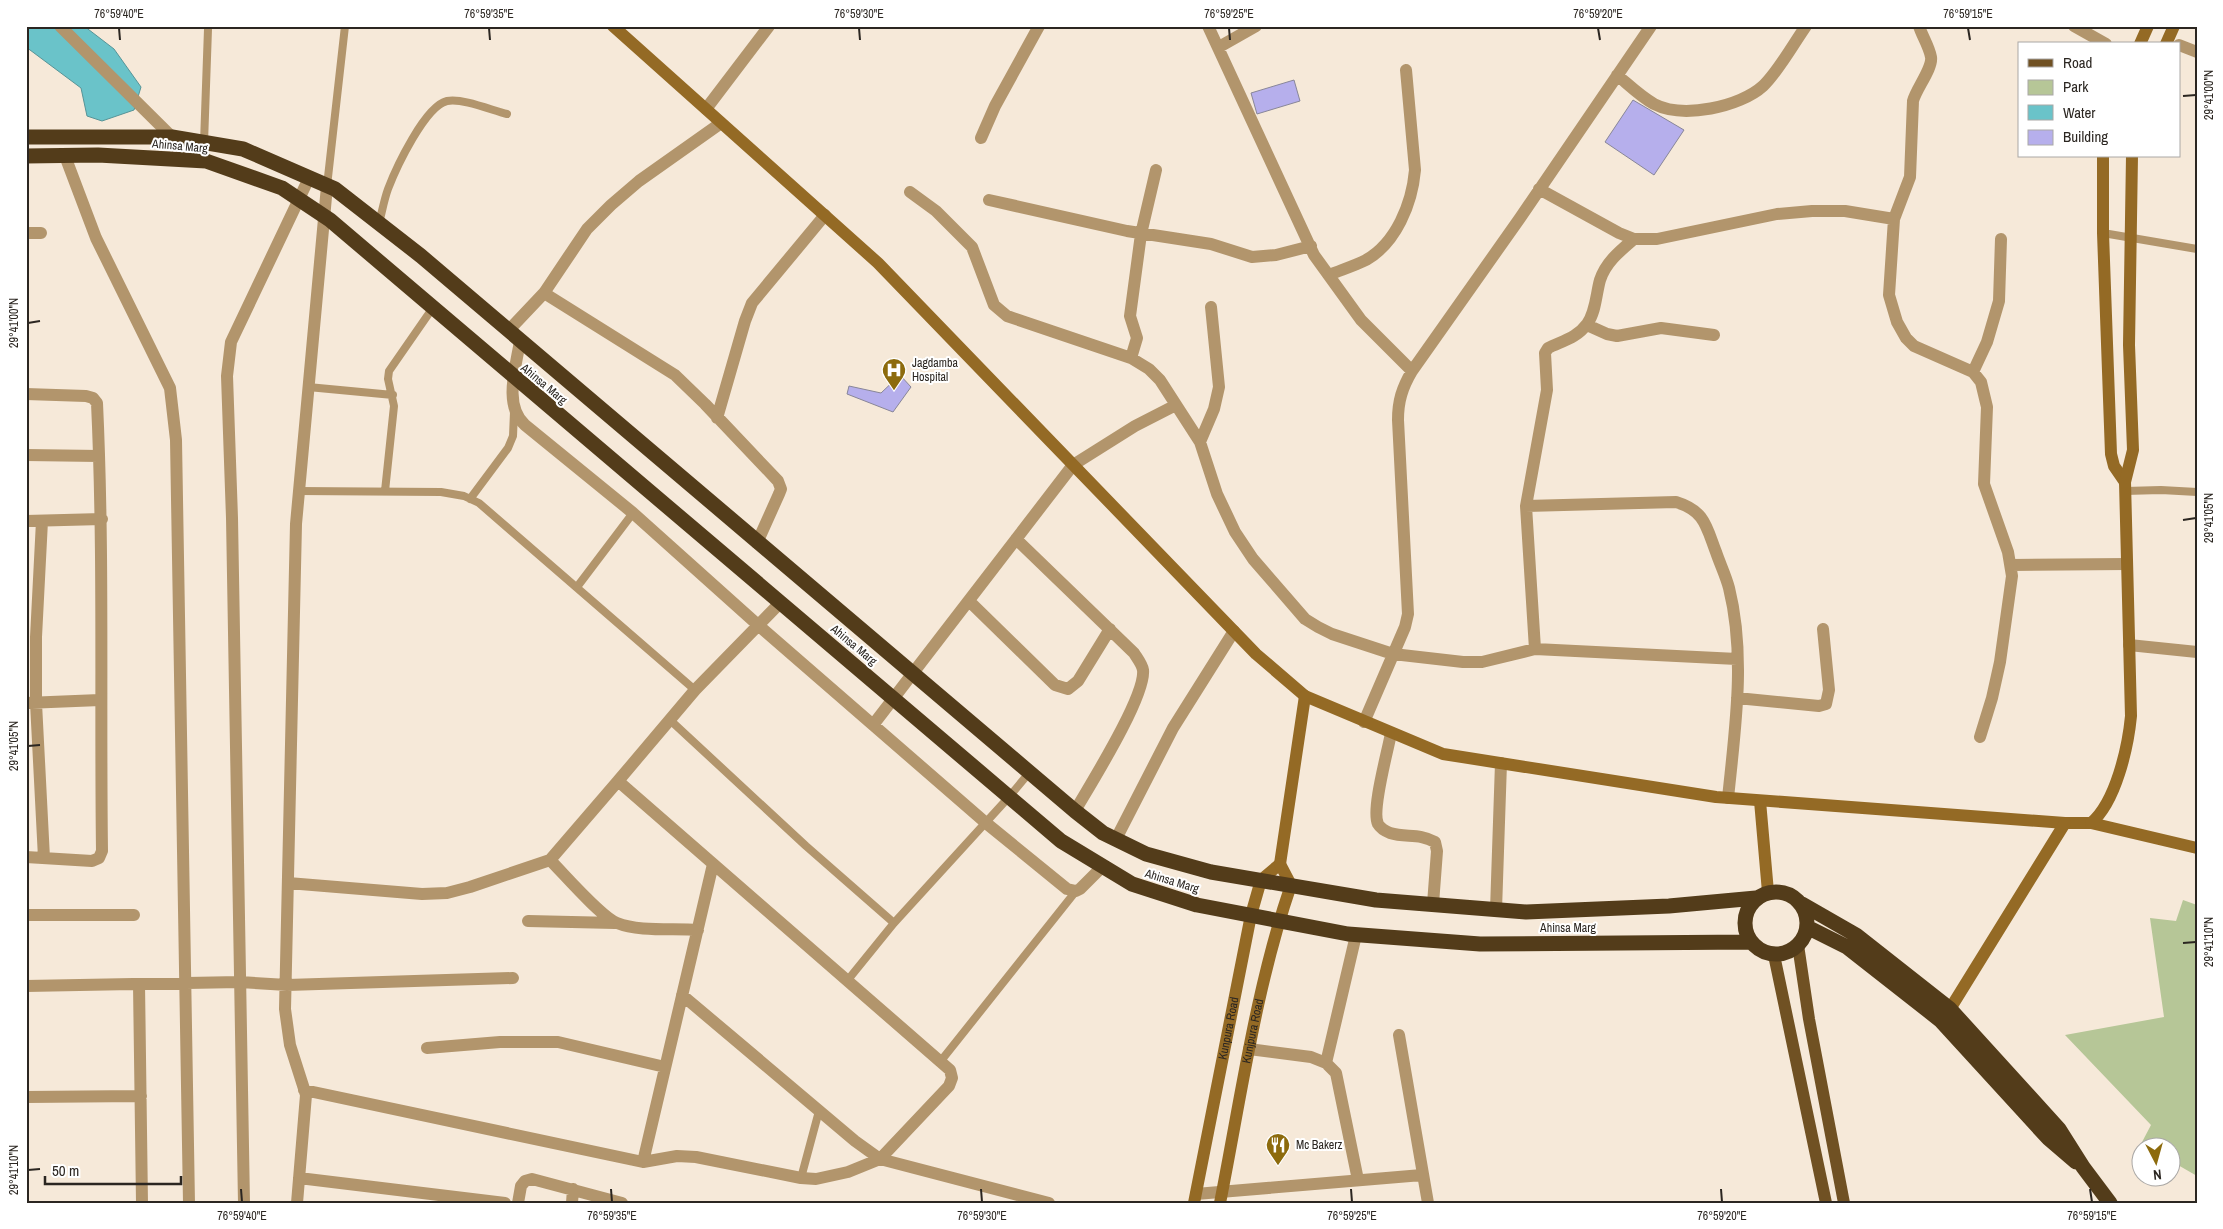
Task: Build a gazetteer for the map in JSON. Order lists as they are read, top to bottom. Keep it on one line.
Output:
{"streets":{"highway":["Ahinsa Marg"],"street":["Kunpura Road","Kunjpura Road"]},"crossings":[["Ahinsa Marg","Kunpura Road"],["Ahinsa Marg","Kunjpura Road"]],"places":{"hospital":["Jagdamba Hospital"],"restaurant":["Mc Bakerz"]},"legend":["Road","Park","Water","Building"],"scale_bar":"50 m","north":"bottom","coordinates":["76°59'40\"E","76°59'35\"E","76°59'30\"E","76°59'25\"E","76°59'20\"E","76°59'15\"E","29°41'00\"N","29°41'05\"N","29°41'10\"N"]}
